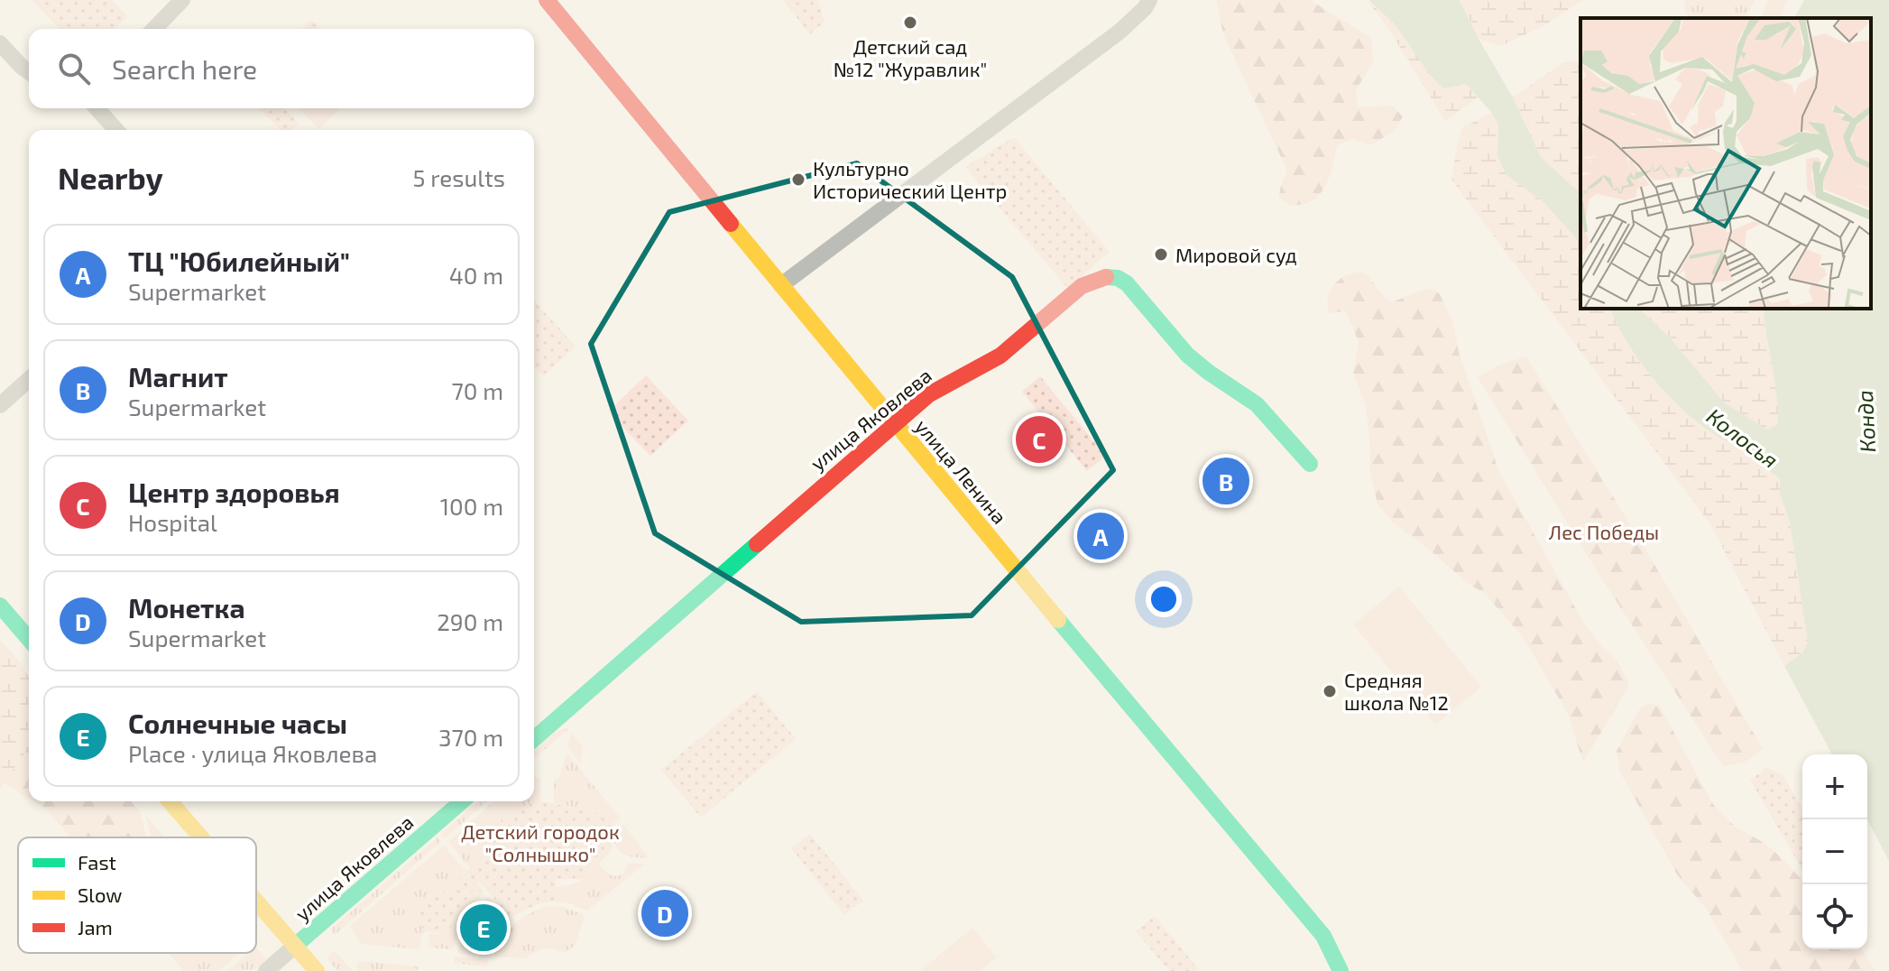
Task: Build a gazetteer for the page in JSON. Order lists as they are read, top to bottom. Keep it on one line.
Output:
{"streets":{"main road":["улица Яковлева","улица Ленина"]},"crossings":[["улица Яковлева","улица Ленина"]],"water":["Конда","Колосья"],"parks":["Лес Победы","Детский городок \"Солнышко\""],"places":["Детский сад №12 \"Журавлик\"","Культурно Исторический Центр","Мировой суд","Средняя школа №12"],"legend":["Fast","Slow","Jam"],"page":{"search":"Search here","heading":["Nearby","5 results"],"list":[{"mark":"A","name":"ТЦ \"Юбилейный\"","note":"Supermarket","value":"40 m"},{"mark":"B","name":"Магнит","note":"Supermarket","value":"70 m"},{"mark":"C","name":"Центр здоровья","note":"Hospital","value":"100 m"},{"mark":"D","name":"Монетка","note":"Supermarket","value":"290 m"},{"mark":"E","name":"Солнечные часы","note":"Place · улица Яковлева","value":"370 m"}],"pins":["C","B","A","D","E"],"map_buttons":["+","−"]}}
